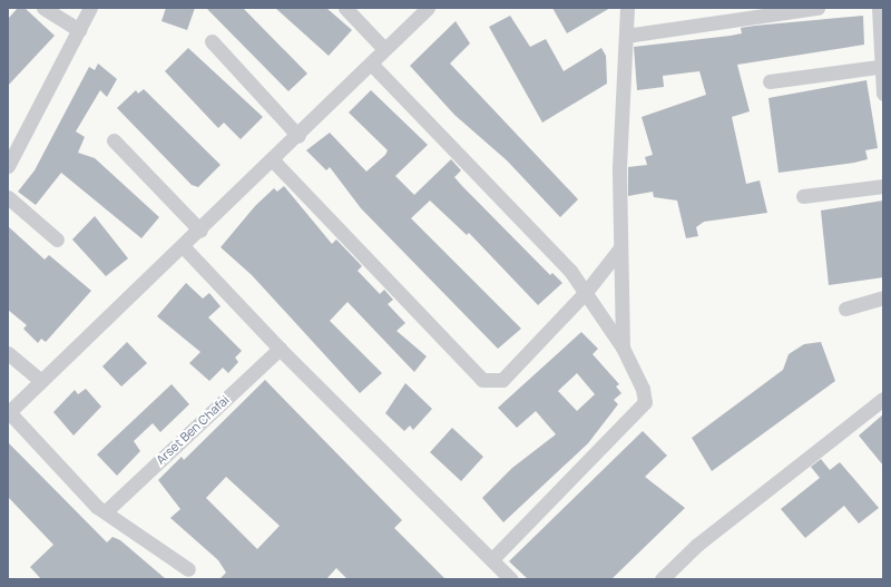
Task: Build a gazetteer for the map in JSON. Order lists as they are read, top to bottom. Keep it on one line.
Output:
{"streets":{"street":["Arset Ben Chafai"]}}
